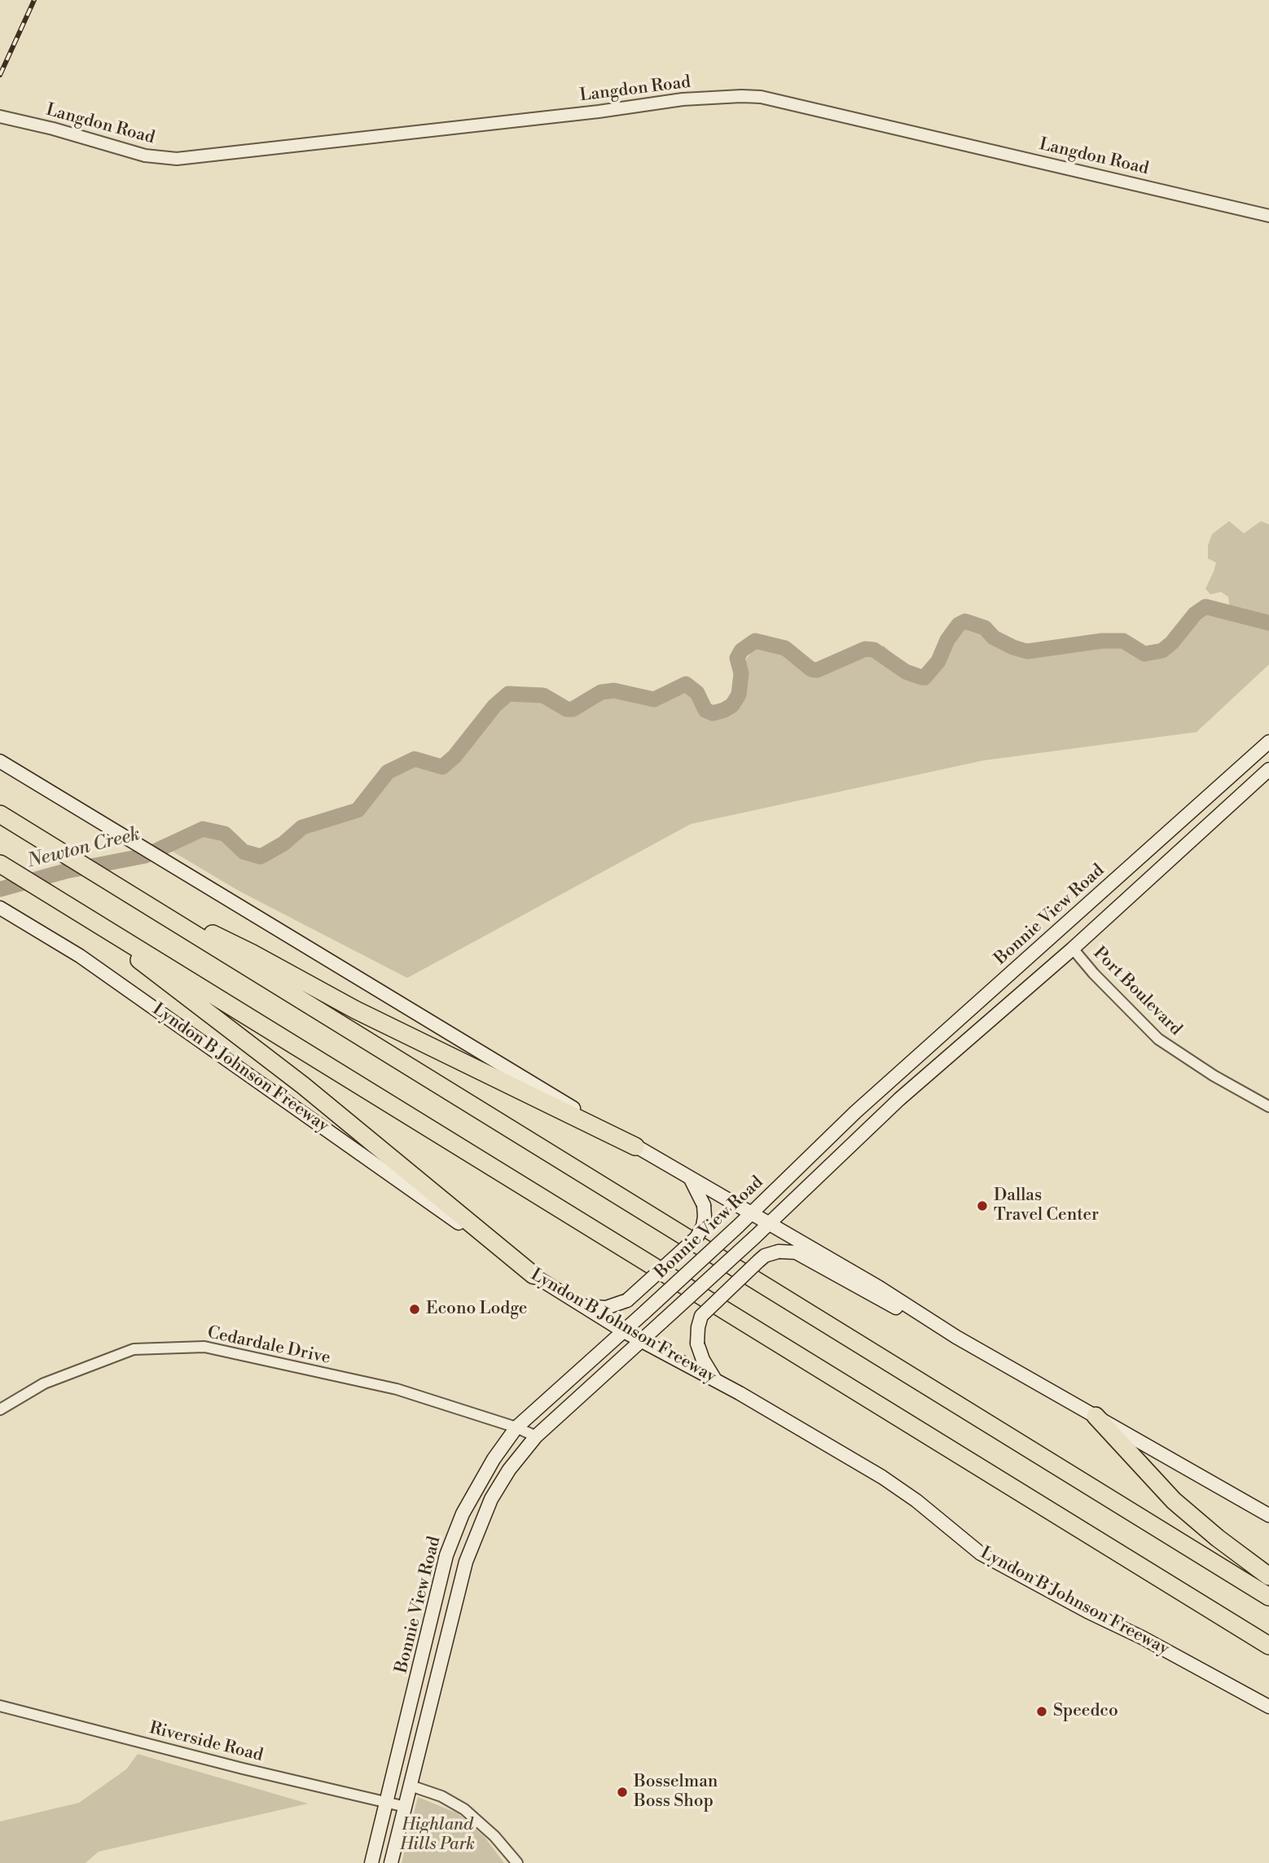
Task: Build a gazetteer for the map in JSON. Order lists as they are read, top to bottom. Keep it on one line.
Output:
{"streets":{"main road":["Bonnie View Road","Lyndon B Johnson Freeway"],"street":["Langdon Road","Port Boulevard","Cedardale Drive","Riverside Road"]},"crossings":[["Bonnie View Road","Port Boulevard"],["Bonnie View Road","Lyndon B Johnson Freeway"],["Bonnie View Road","Cedardale Drive"],["Bonnie View Road","Riverside Road"]],"water":["Newton Creek"],"parks":["Highland Hills Park"],"places":["Dallas Travel Center","Econo Lodge","Speedco","Bosselman Boss Shop"]}
